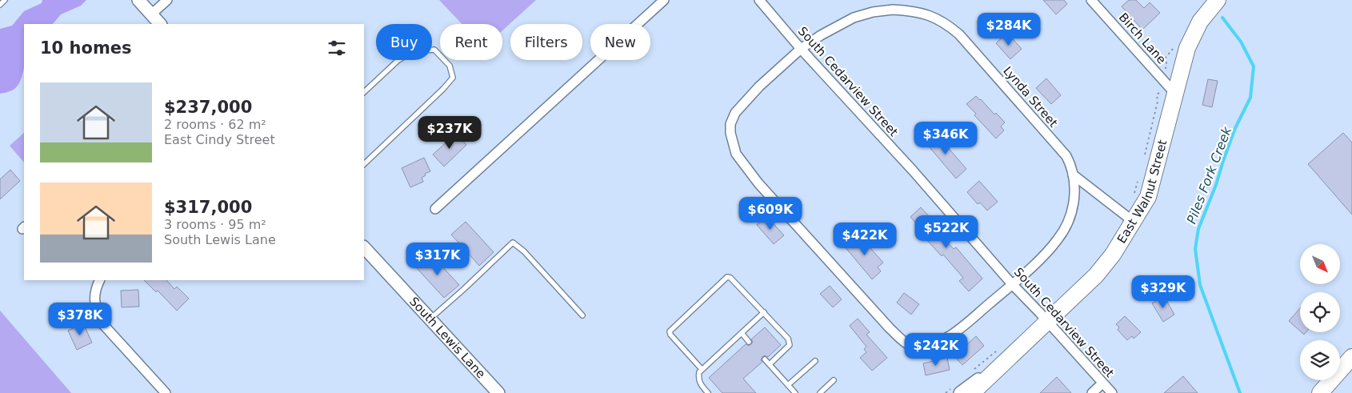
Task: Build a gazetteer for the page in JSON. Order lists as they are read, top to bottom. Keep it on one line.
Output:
{"streets":{"highway":["East Walnut Street"],"street":["Birch Lane","South Cedarview Street","Lynda Street","South Lewis Lane"]},"crossings":[["Birch Lane","East Walnut Street"],["South Cedarview Street","Lynda Street"],["South Cedarview Street","East Walnut Street"]],"water":["Piles Fork Creek"],"north":"bottom right","page":{"price":["$284K","$237K","$346K","$609K","$522K","$422K","$317K","$329K","$378K","$242K"],"chip":["Buy","Rent","Filters","New"],"heading":"10 homes","list":[{"name":"$237,000","note":"2 rooms · 62 m² · East Cindy Street"},{"name":"$317,000","note":"3 rooms · 95 m² · South Lewis Lane"}]}}
